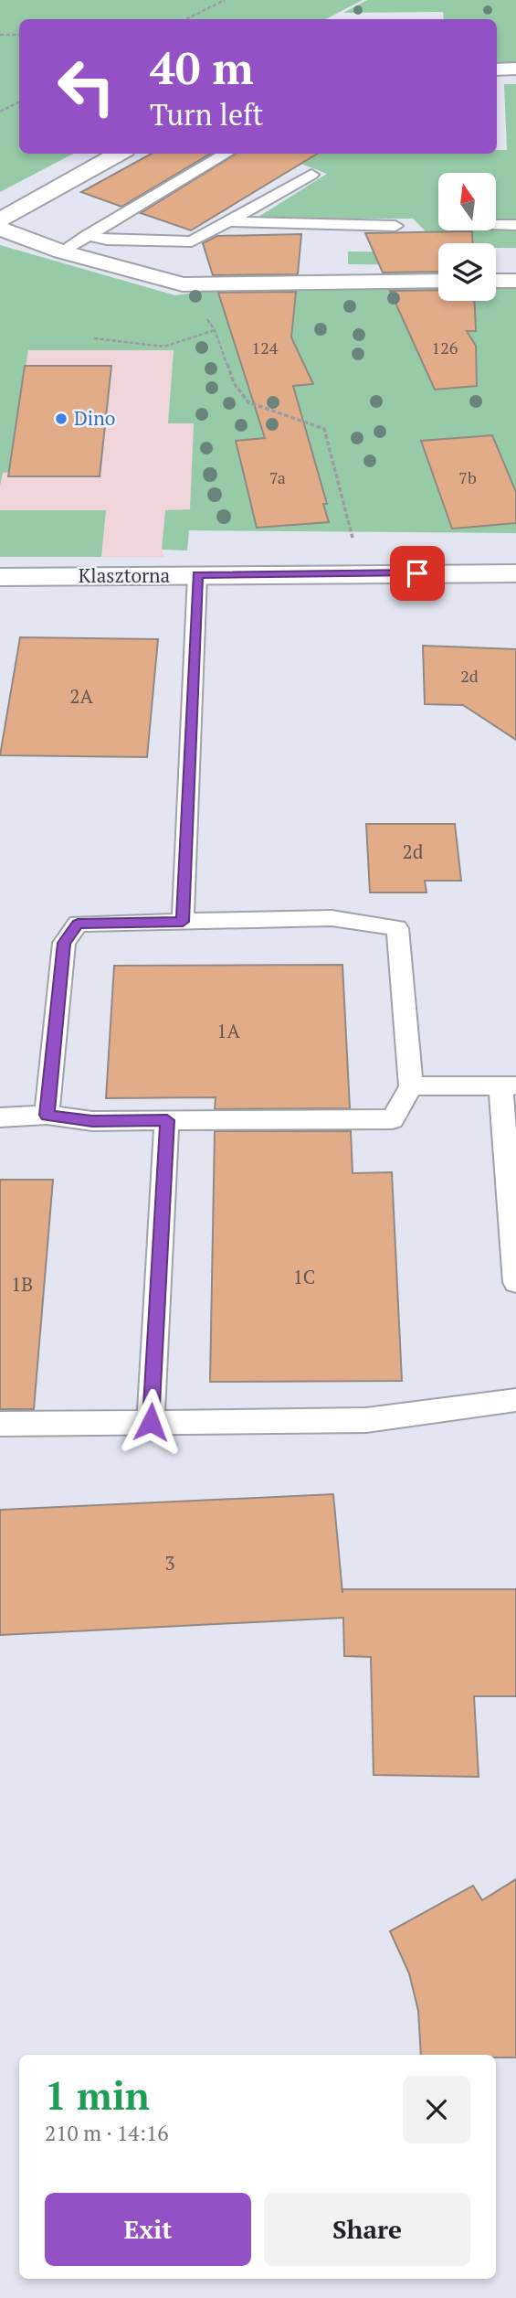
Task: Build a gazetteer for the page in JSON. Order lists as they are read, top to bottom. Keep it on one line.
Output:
{"streets":{"street":["Klasztorna"]},"places":["Dino"],"house_numbers":["124","126","7a","7b","2d","2A","2d","1A","1C","1B","3"],"north":"top","page":{"turn":["40 m","Turn left"],"heading":["1 min","210 m · 14:16"],"buttons":["Exit","Share"]}}
